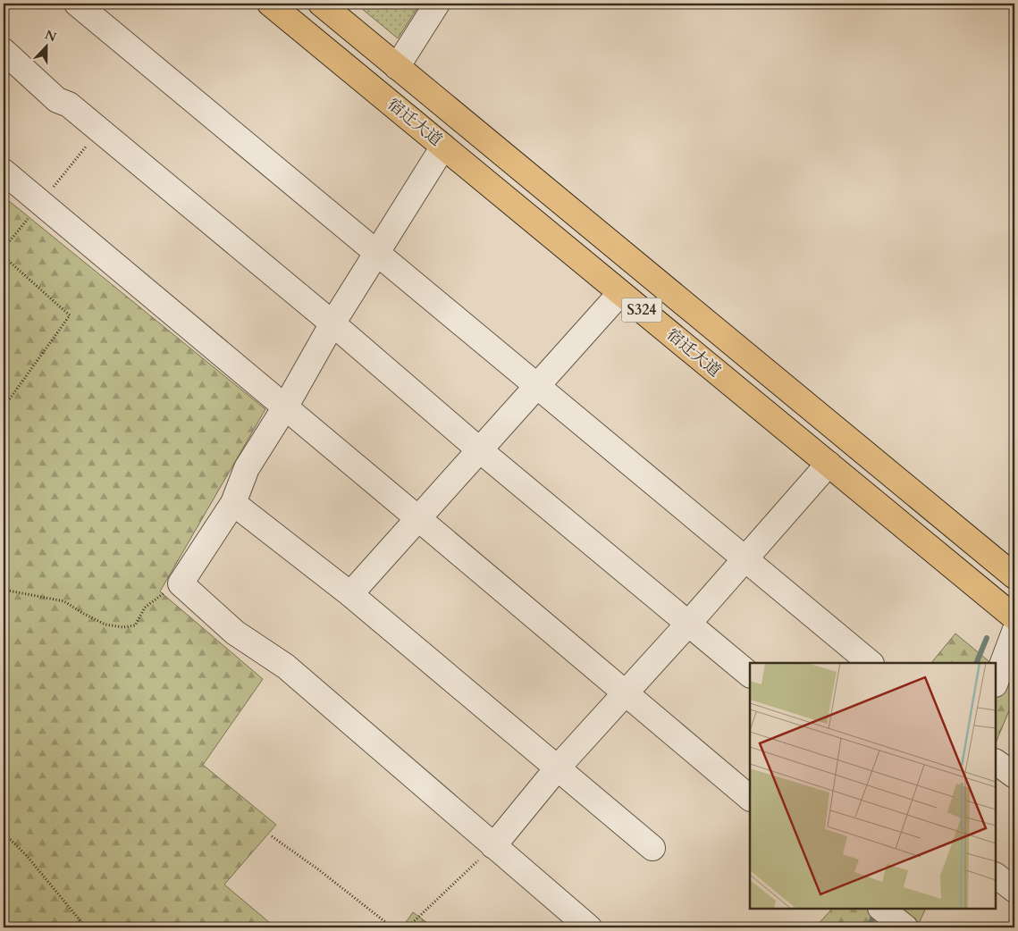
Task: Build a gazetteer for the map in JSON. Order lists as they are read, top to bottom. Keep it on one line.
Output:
{"streets":{"main road":["宿迁大道","S324"]},"north":"top"}
